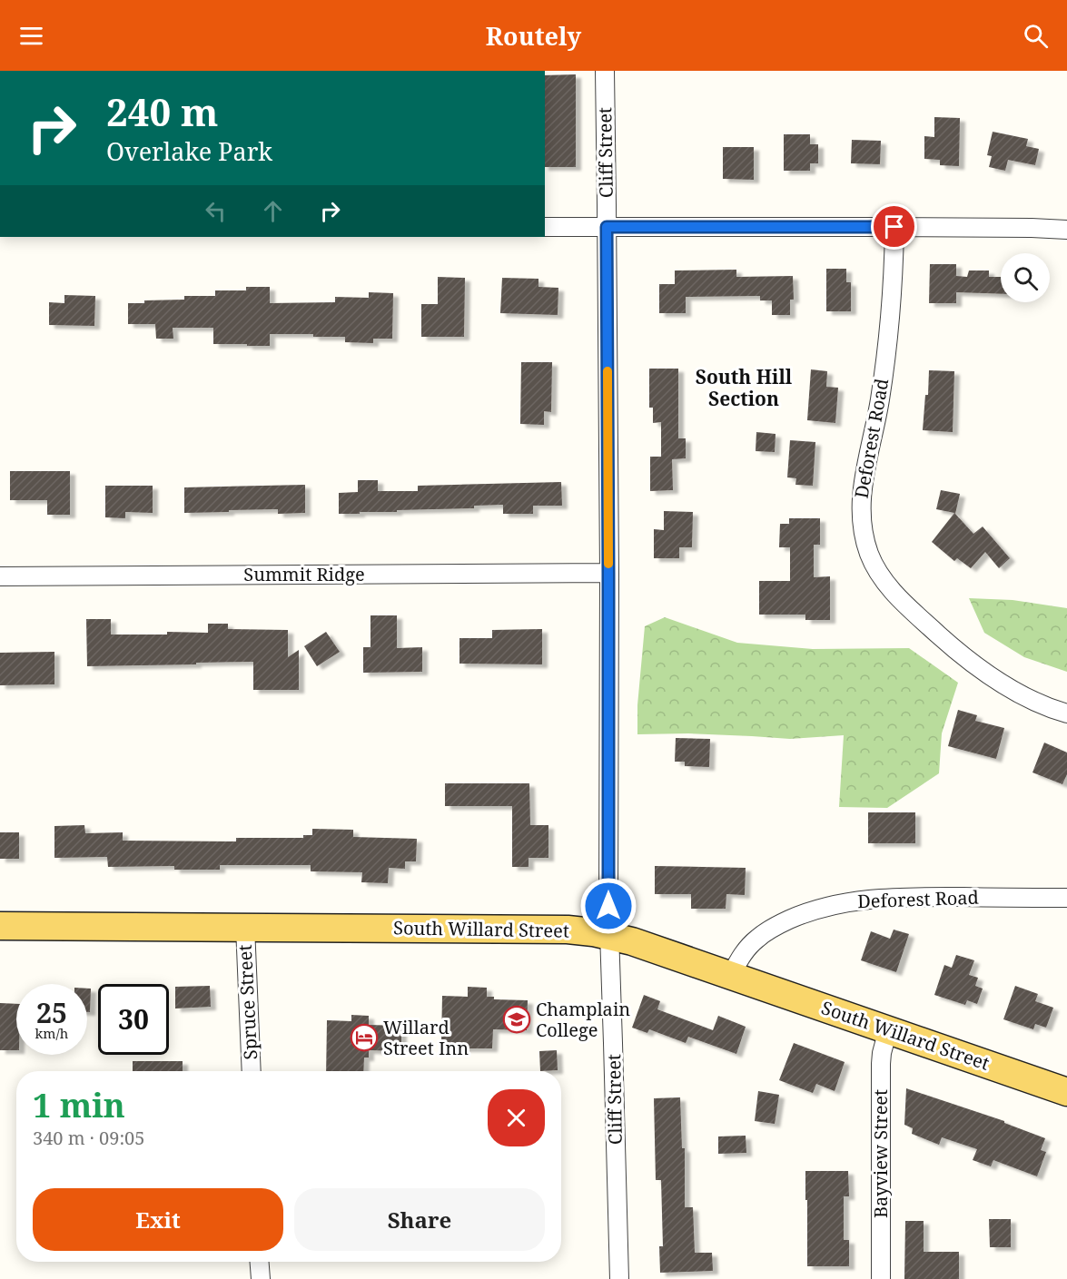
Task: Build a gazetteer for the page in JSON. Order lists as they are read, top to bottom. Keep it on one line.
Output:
{"streets":{"main road":["South Willard Street"],"street":["Cliff Street","Deforest Road","Summit Ridge","Spruce Street","Bayview Street"]},"crossings":[["Cliff Street","Summit Ridge"],["Cliff Street","South Willard Street"],["Deforest Road","South Willard Street"],["South Willard Street","Spruce Street"],["South Willard Street","Bayview Street"]],"districts":["South Hill Section"],"places":{"school or university":["Champlain College"],"hotel":["Willard Street Inn"]},"page":{"header":"Routely","turn":["240 m","Overlake Park"],"speed":"25 km/h","limit":"30","heading":["1 min","340 m · 09:05"],"buttons":["Exit","Share"]}}
